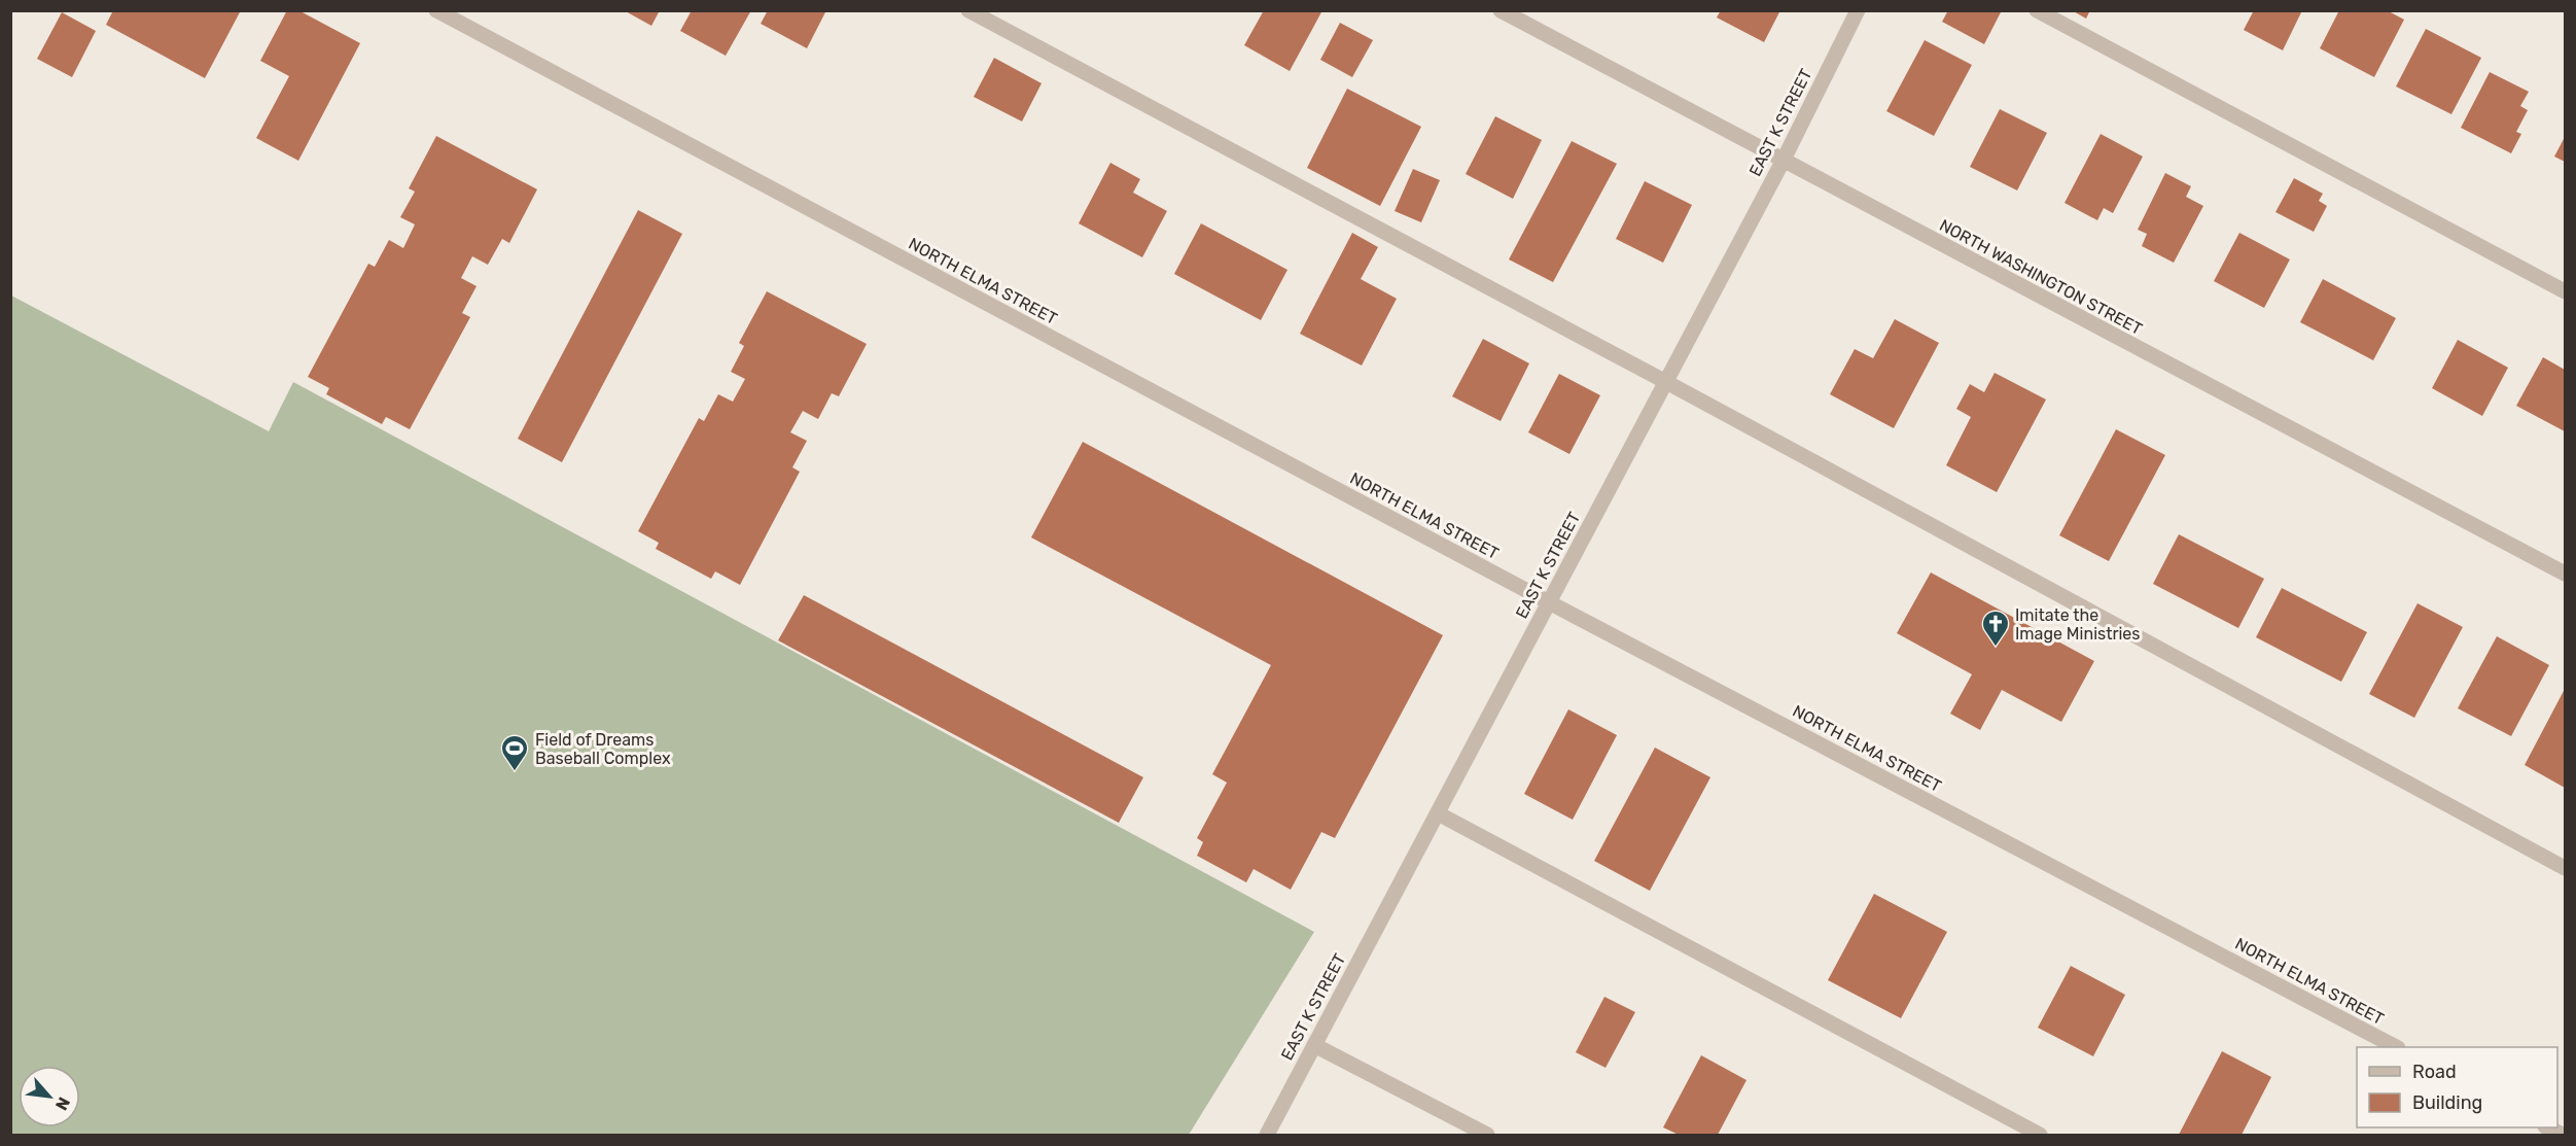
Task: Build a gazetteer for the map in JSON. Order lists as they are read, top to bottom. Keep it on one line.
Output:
{"streets":{"street":["EAST K STREET","NORTH WASHINGTON STREET","NORTH ELMA STREET"]},"crossings":[["EAST K STREET","NORTH WASHINGTON STREET"],["EAST K STREET","NORTH ELMA STREET"]],"places":{"church":["Imitate the Image Ministries"],"sports":["Field of Dreams Baseball Complex"]},"legend":["Road","Building"],"north":"bottom right"}
